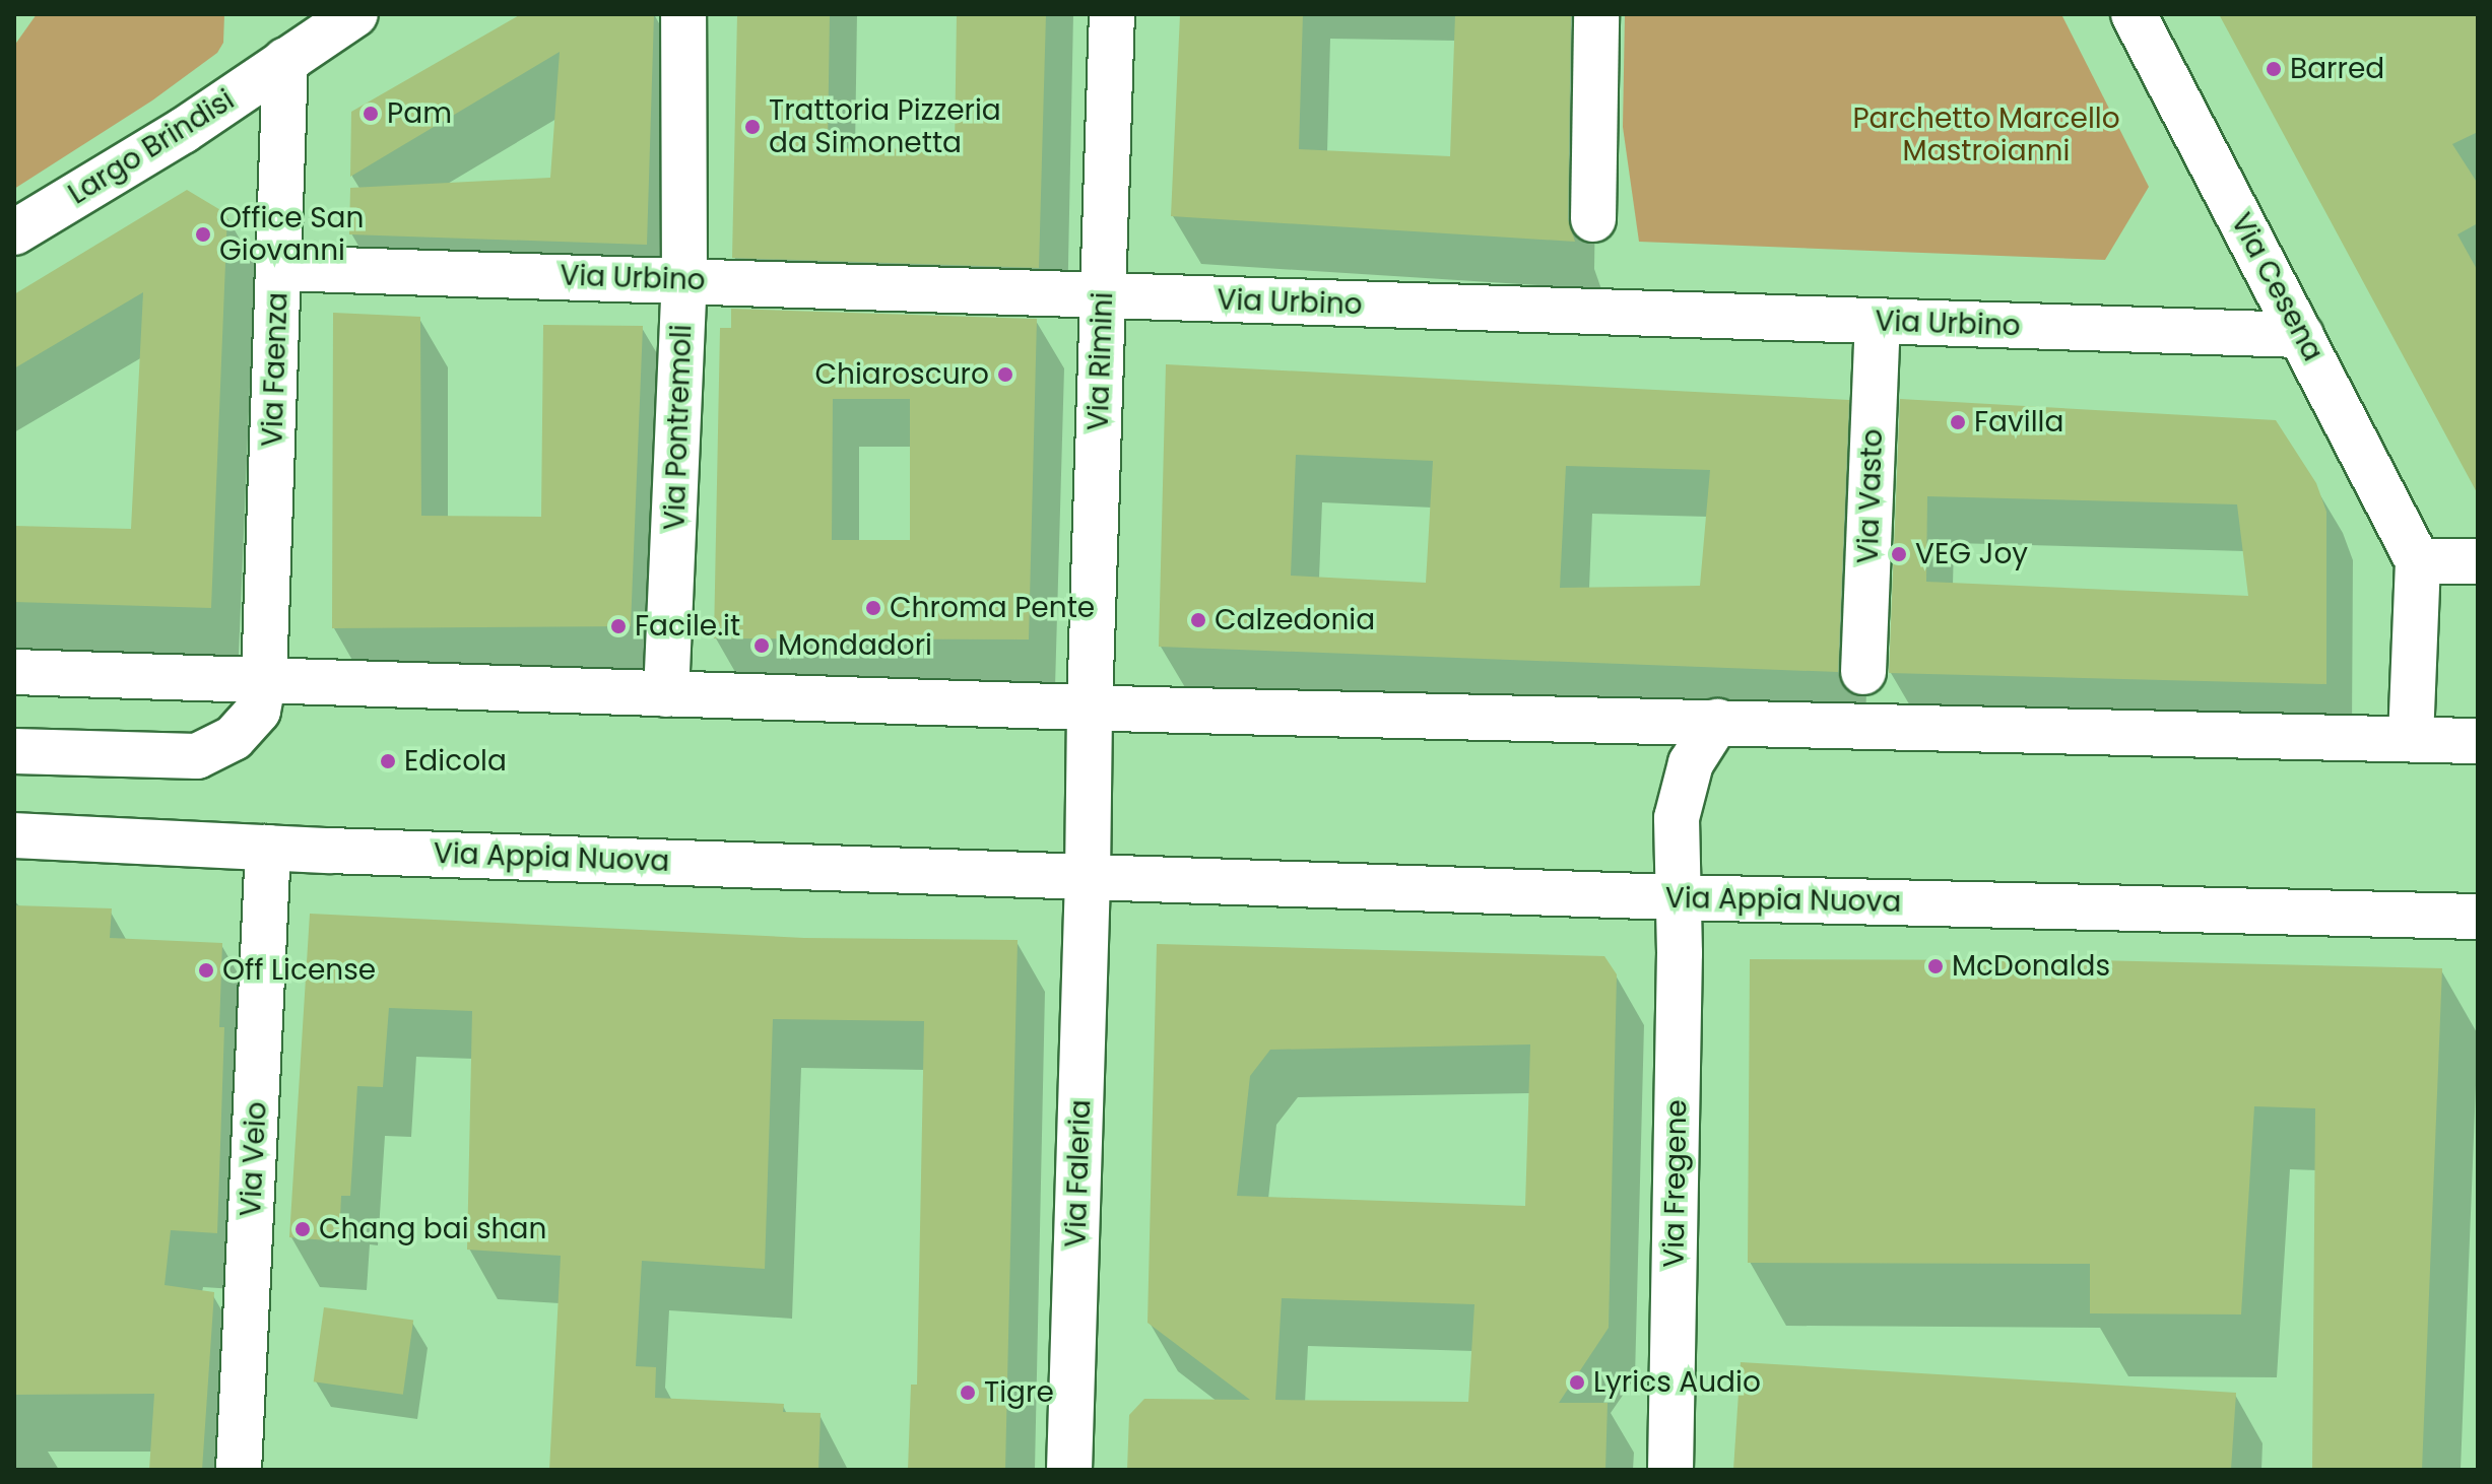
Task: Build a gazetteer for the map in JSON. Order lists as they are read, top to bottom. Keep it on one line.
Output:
{"streets":{"street":["Largo Brindisi","Via Urbino","Via Cesena","Via Rimini","Via Faenza","Via Pontremoli","Via Vasto","Via Appia Nuova","Via Veio","Via Faleria","Via Fregene"]},"crossings":[["Largo Brindisi","Via Faenza"],["Via Urbino","Via Cesena"],["Via Urbino","Via Rimini"],["Via Urbino","Via Faenza"],["Via Urbino","Via Pontremoli"],["Via Urbino","Via Vasto"],["Via Appia Nuova","Via Veio"],["Via Appia Nuova","Via Faleria"],["Via Appia Nuova","Via Fregene"]],"parks":["Parchetto Marcello Mastroianni"],"places":["Barred","Pam","Trattoria Pizzeria da Simonetta","Office San Giovanni","Chiaroscuro","Favilla","VEG Joy","Chroma Pente","Calzedonia","Facile.it","Mondadori","Edicola","McDonalds","Off License","Chang bai shan","Lyrics Audio","Tigre"]}
